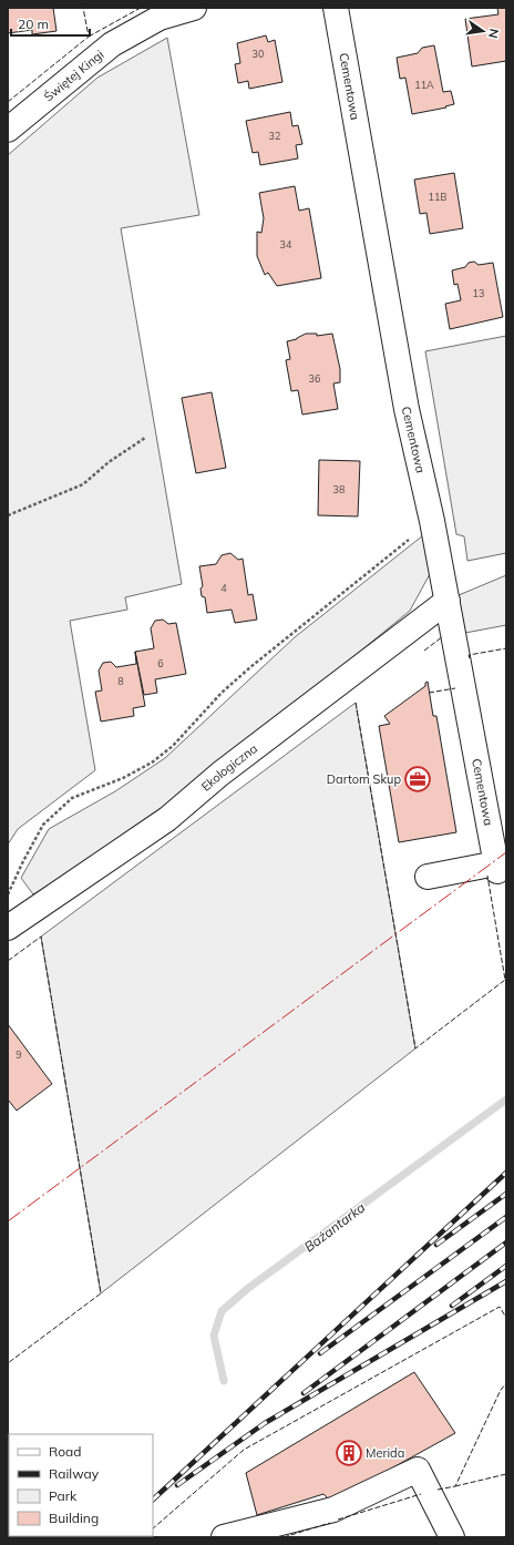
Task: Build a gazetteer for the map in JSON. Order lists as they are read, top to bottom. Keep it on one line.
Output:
{"streets":{"street":["Świętej Kingi","Cementowa","Ekologiczna"]},"crossings":[["Cementowa","Ekologiczna"]],"water":["Bażantarka"],"places":{"office":["Dartom Skup"],"building":["Merida"]},"house_numbers":["30","11A","32","11B","34","13","36","38","4","6","8","9"],"legend":["Road","Railway","Park","Building"],"scale_bar":"20 m","north":"right"}
